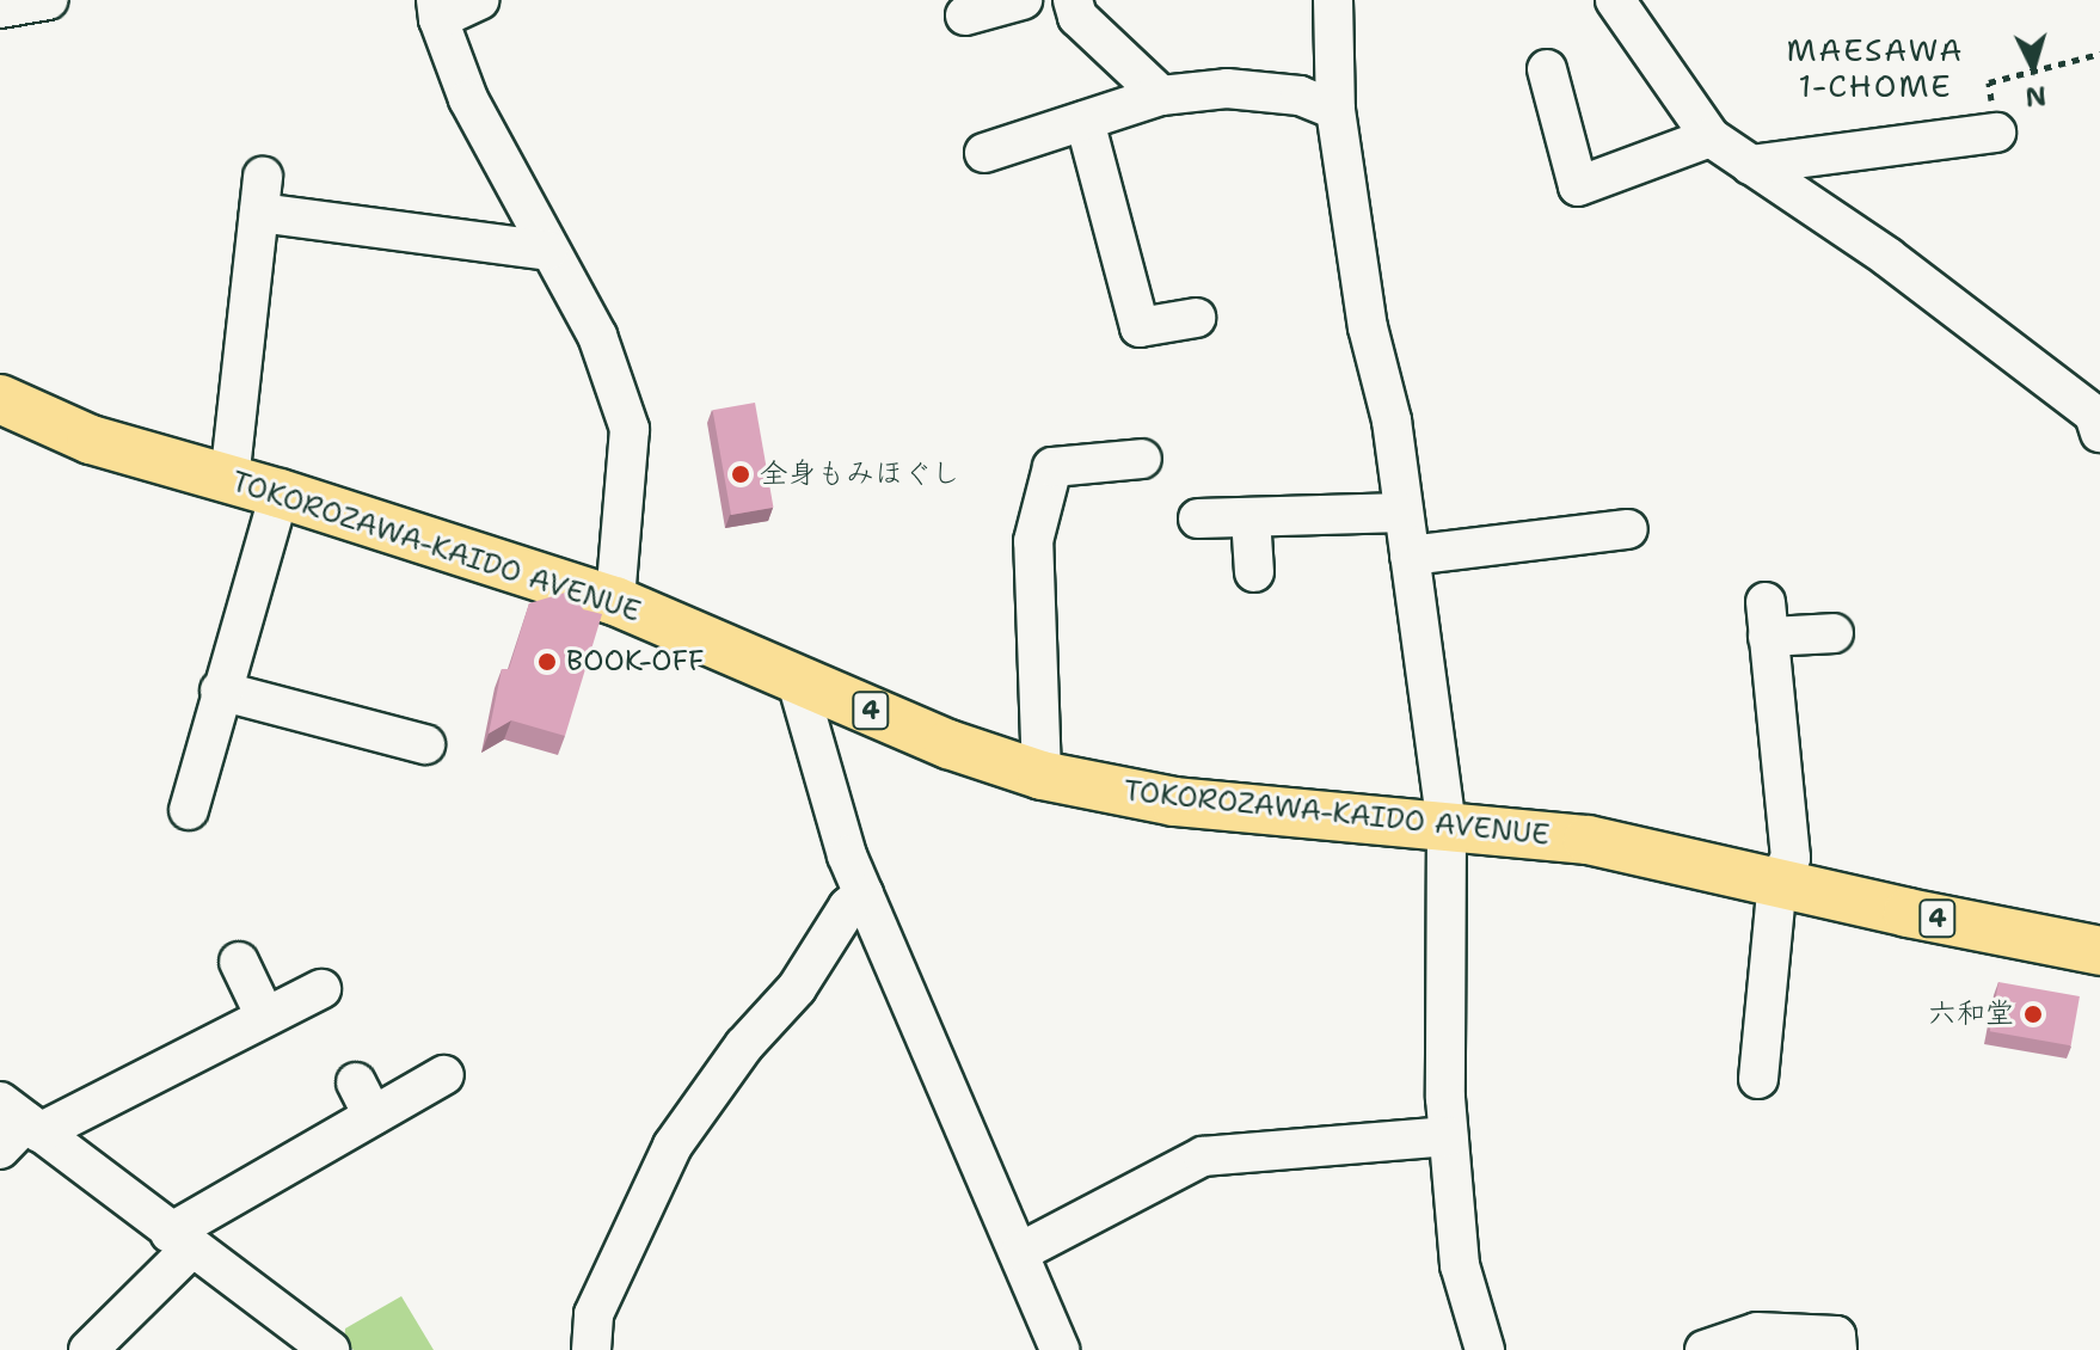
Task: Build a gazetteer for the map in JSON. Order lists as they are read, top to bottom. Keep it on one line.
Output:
{"streets":{"main road":["TOKOROZAWA-KAIDO AVENUE","4"]},"districts":["MAESAWA 1-CHOME"],"places":["全身もみほぐし","BOOK-OFF","六和堂"],"north":"bottom"}
